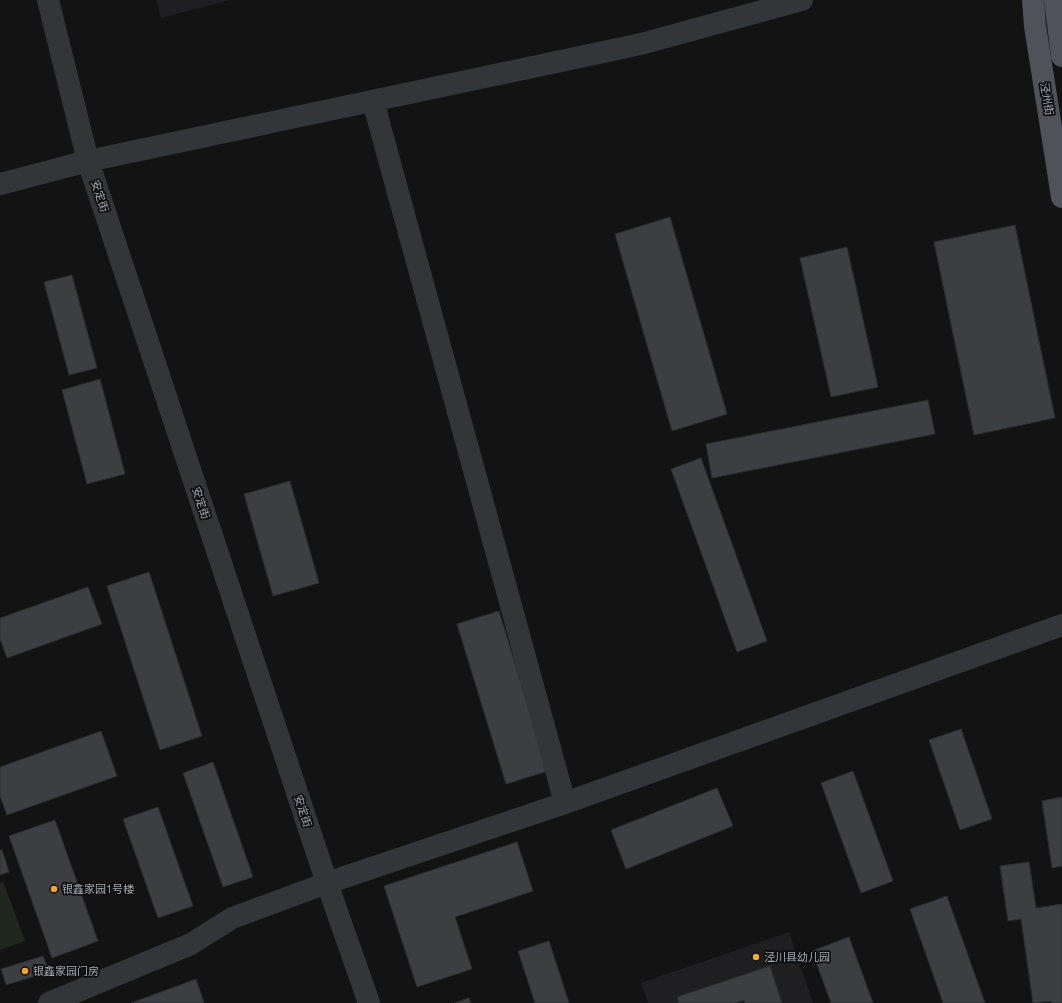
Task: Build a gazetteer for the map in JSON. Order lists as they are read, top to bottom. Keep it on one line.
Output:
{"streets":{"main road":["泾州街"],"street":["安定街"]},"places":["银鑫家园1号楼","泾川县幼儿园","银鑫家园门房"]}
